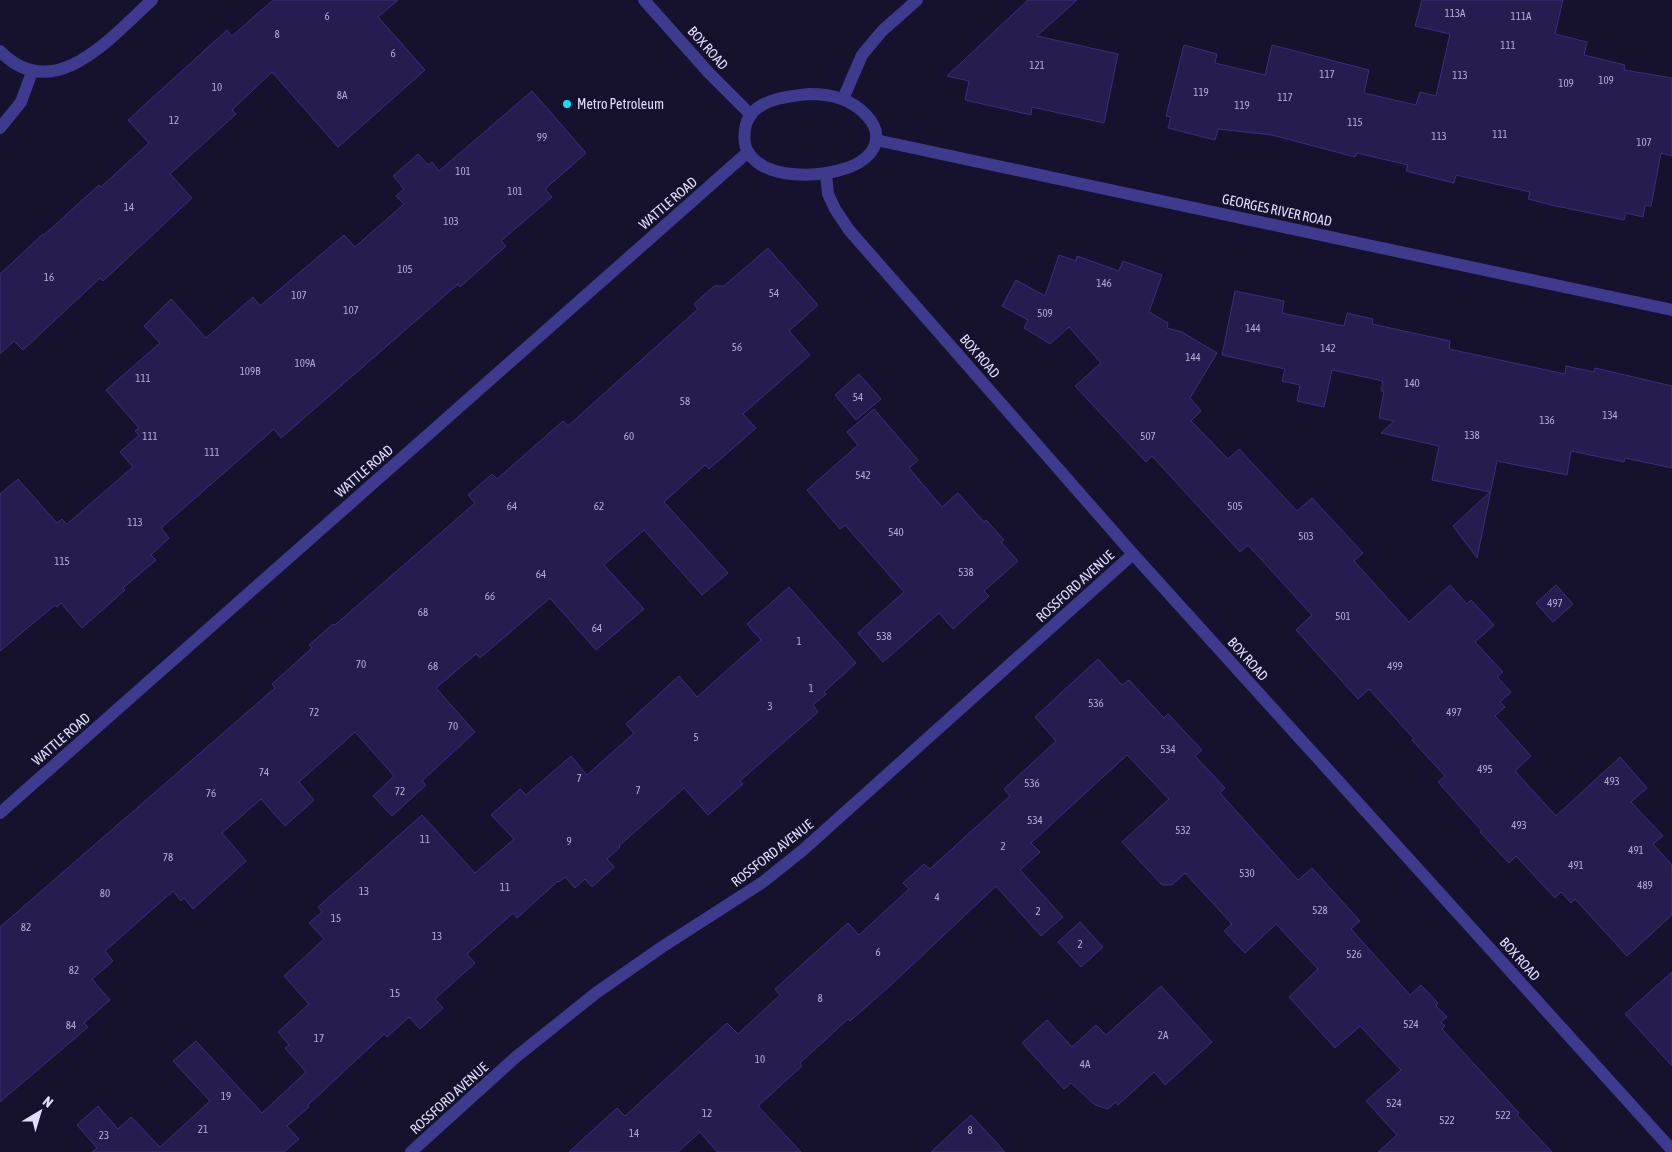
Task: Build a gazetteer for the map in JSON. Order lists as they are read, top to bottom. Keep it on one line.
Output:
{"streets":{"street":["BOX ROAD","WATTLE ROAD","GEORGES RIVER ROAD","ROSSFORD AVENUE"]},"crossings":[["BOX ROAD","WATTLE ROAD"],["BOX ROAD","GEORGES RIVER ROAD"],["BOX ROAD","ROSSFORD AVENUE"],["WATTLE ROAD","GEORGES RIVER ROAD"]],"places":["Metro Petroleum"],"house_numbers":["113A","6","111A","8","111","6","121","117","113","109","109","10","119","8A","117","119","12","115","111","113","99","107","101","101","14","103","105","16","146","54","107","107","509","144","56","142","144","109A","109B","111","140","54","58","134","136","138","111","60","507","111","542","64","62","505","113","540","503","115","538","64","66","497","68","501","64","538","1","70","68","499","1","536","3","72","497","70","5","534","495","74","7","493","536","7","72","76","534","493","532","11","9","2","491","78","491","530","489","11","13","80","4","528","2","15","82","13","2","6","526","82","15","8","524","84","2A","17","10","4A","19","524","12","522","522","21","8","14","23"],"north":"top right"}
